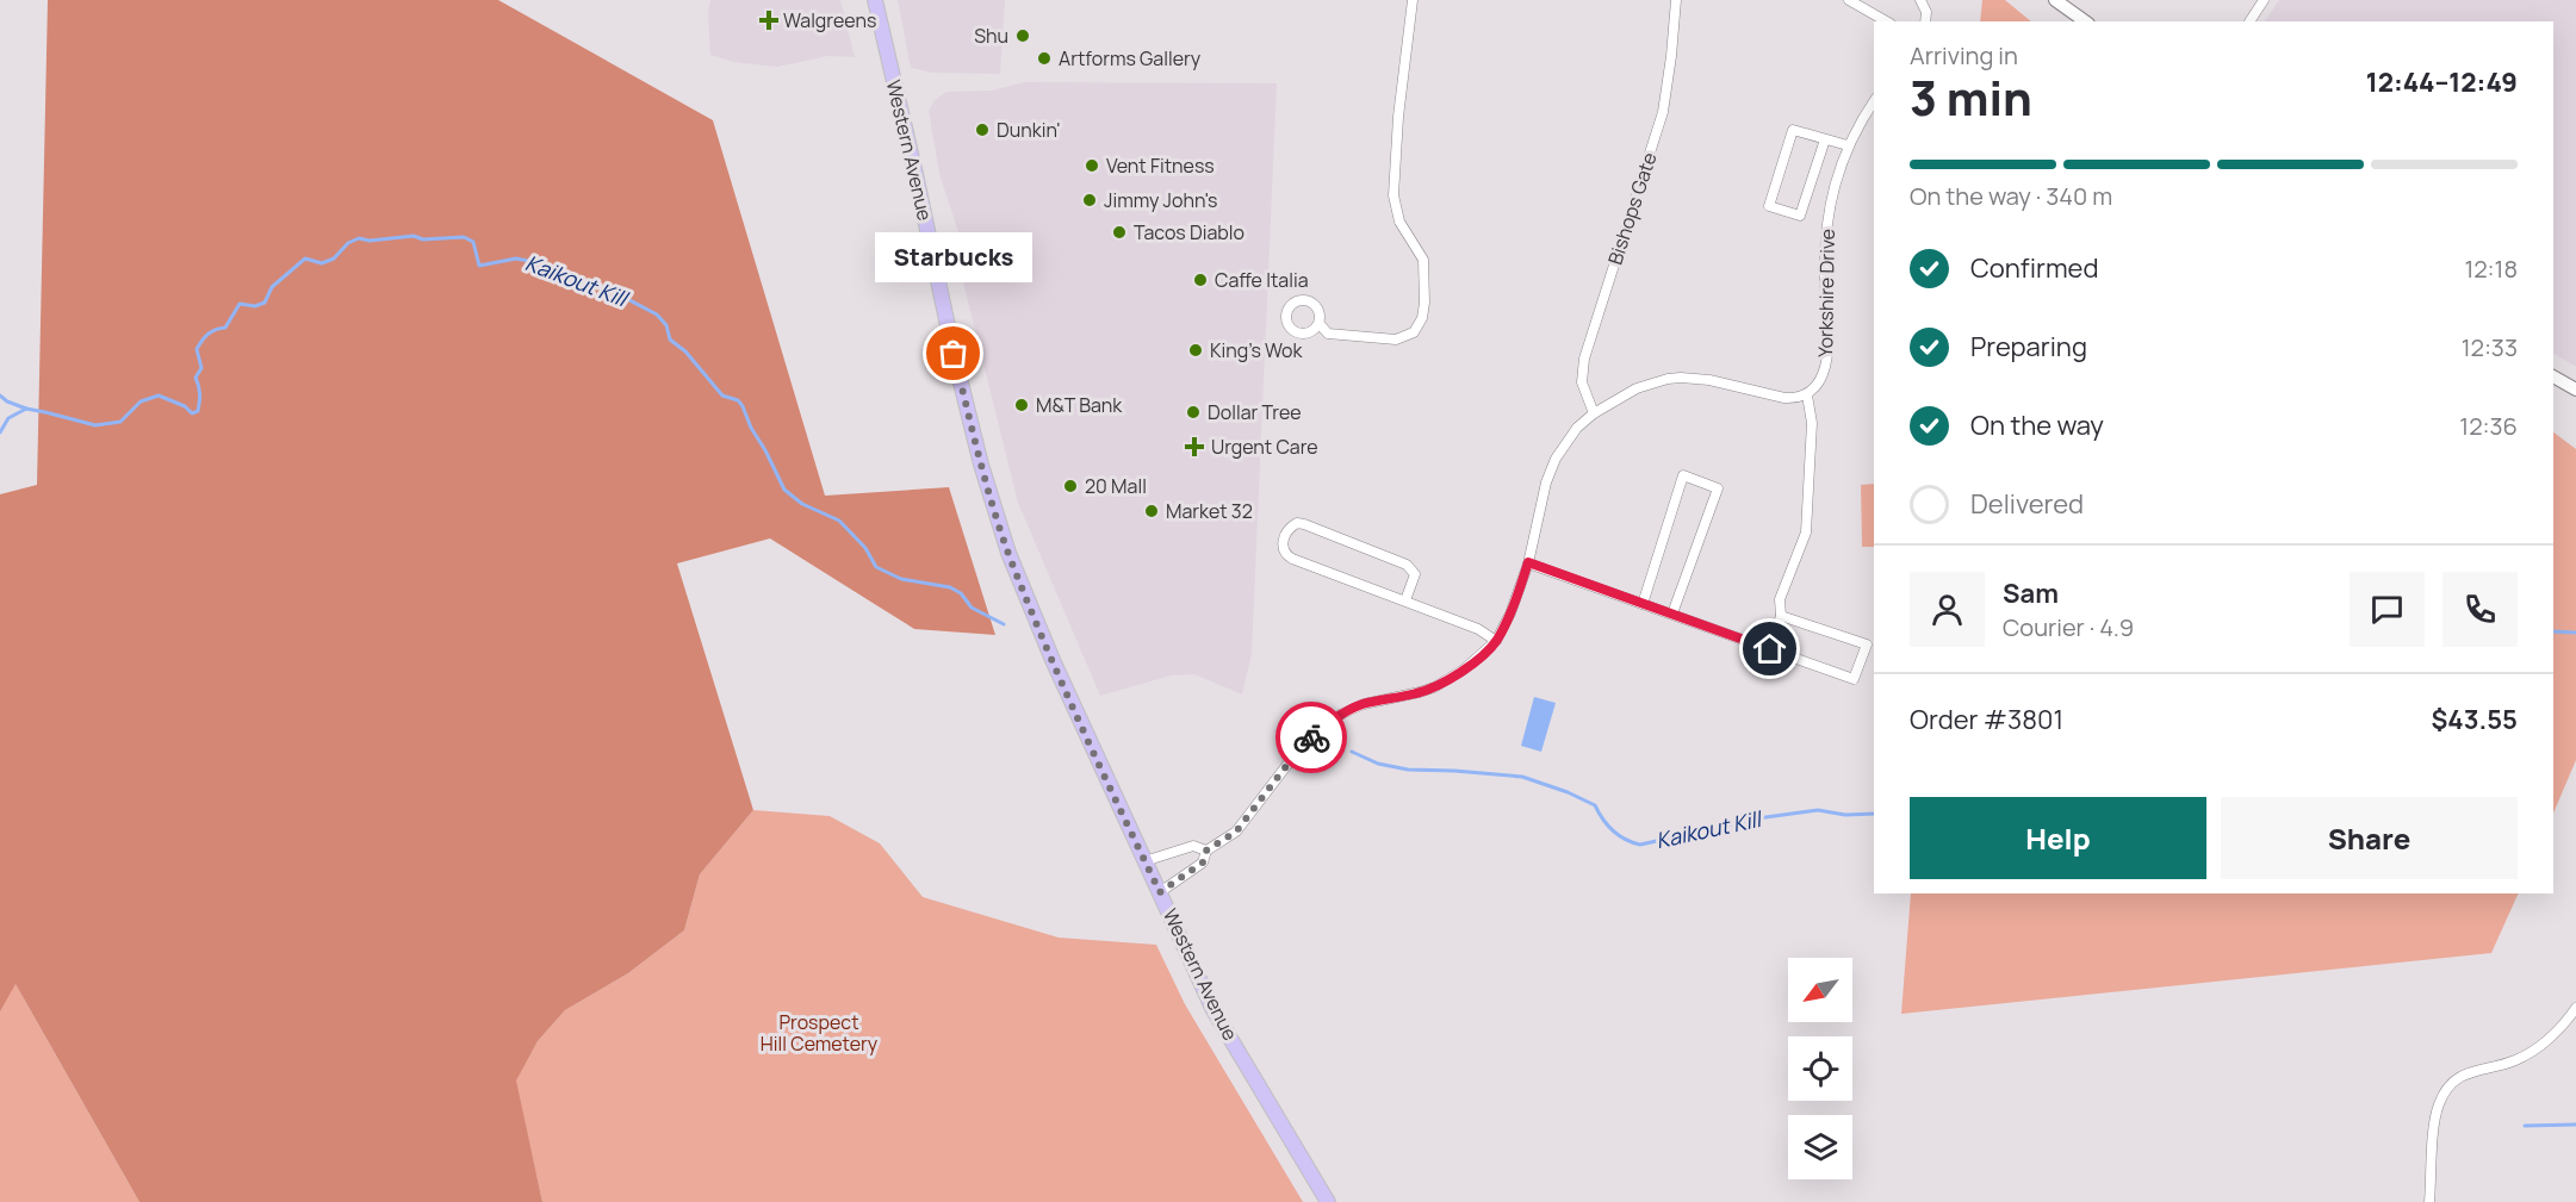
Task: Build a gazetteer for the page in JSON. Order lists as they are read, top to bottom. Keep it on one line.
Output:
{"streets":{"main road":["Western Avenue"],"street":["Bishops Gate","Yorkshire Drive"]},"water":["Kaikout Kill"],"parks":["Prospect Hill Cemetery"],"places":{"health":["Walgreens","Urgent Care"],"other":["Shu","Artforms Gallery","Dunkin'","Vent Fitness","Jimmy John's","Tacos Diablo","Caffe Italia","King’s Wok","Starbucks","M&T Bank","Dollar Tree","20 Mall","Market 32"]},"north":"bottom left","page":{"heading":["3 min","Arriving in","12:44–12:49"],"panel":["Sam","Courier · 4.9","Order #3801","$43.55"],"bar":"On the way · 340 m","list":[["Confirmed","12:18"],["Preparing","12:33"],["On the way","12:36"],"Delivered"],"bubble":"Starbucks","buttons":["Help","Share"]}}
